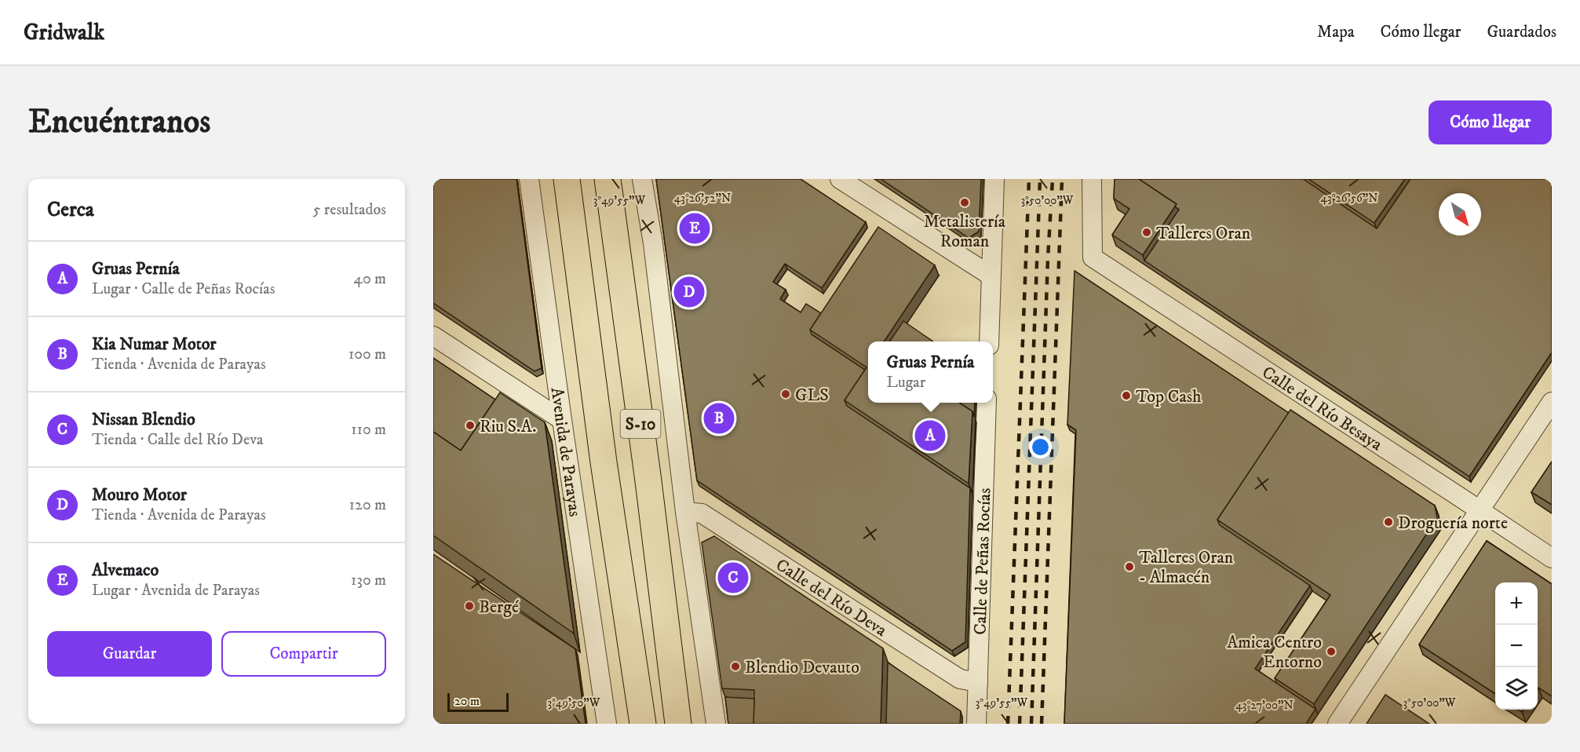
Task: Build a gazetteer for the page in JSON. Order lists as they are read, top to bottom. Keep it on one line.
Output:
{"streets":{"highway":["S-10"],"street":["Calle del Río Besaya","Avenida de Parayas","Calle de Peñas Rocías","Calle del Río Deva"]},"crossings":[["Calle de Peñas Rocías","Calle del Río Deva"]],"places":["Metalistería Roman","Talleres Oran","GLS","Top Cash","Riu S.A.","Droguería norte","Talleres Oran - Almacén","Bergé","Amica Centro Entorno","Blendio Devauto"],"scale_bar":"20 m","north":"bottom right","page":{"header":"Gridwalk","nav":["Mapa","Cómo llegar","Guardados"],"buttons":["Cómo llegar",["Guardar","Compartir"]],"title":"Encuéntranos","heading":["Cerca","5 resultados"],"pins":["E","D","B","A","C"],"list":[{"mark":"A","name":"Gruas Pernía","note":"Lugar · Calle de Peñas Rocías","value":"40 m"},{"mark":"B","name":"Kia Numar Motor","note":"Tienda · Avenida de Parayas","value":"100 m"},{"mark":"C","name":"Nissan Blendio","note":"Tienda · Calle del Río Deva","value":"110 m"},{"mark":"D","name":"Mouro Motor","note":"Tienda · Avenida de Parayas","value":"120 m"},{"mark":"E","name":"Alvemaco","note":"Lugar · Avenida de Parayas","value":"130 m"}],"popup":["Gruas Pernía","Lugar"],"map_buttons":["+","−"],"scale":"20 m"},"coordinates":["43°26'52\"N","43°26'56\"N","3°49'55\"W","3°50'00\"W","3°49'50\"W","43°27'00\"N"]}
